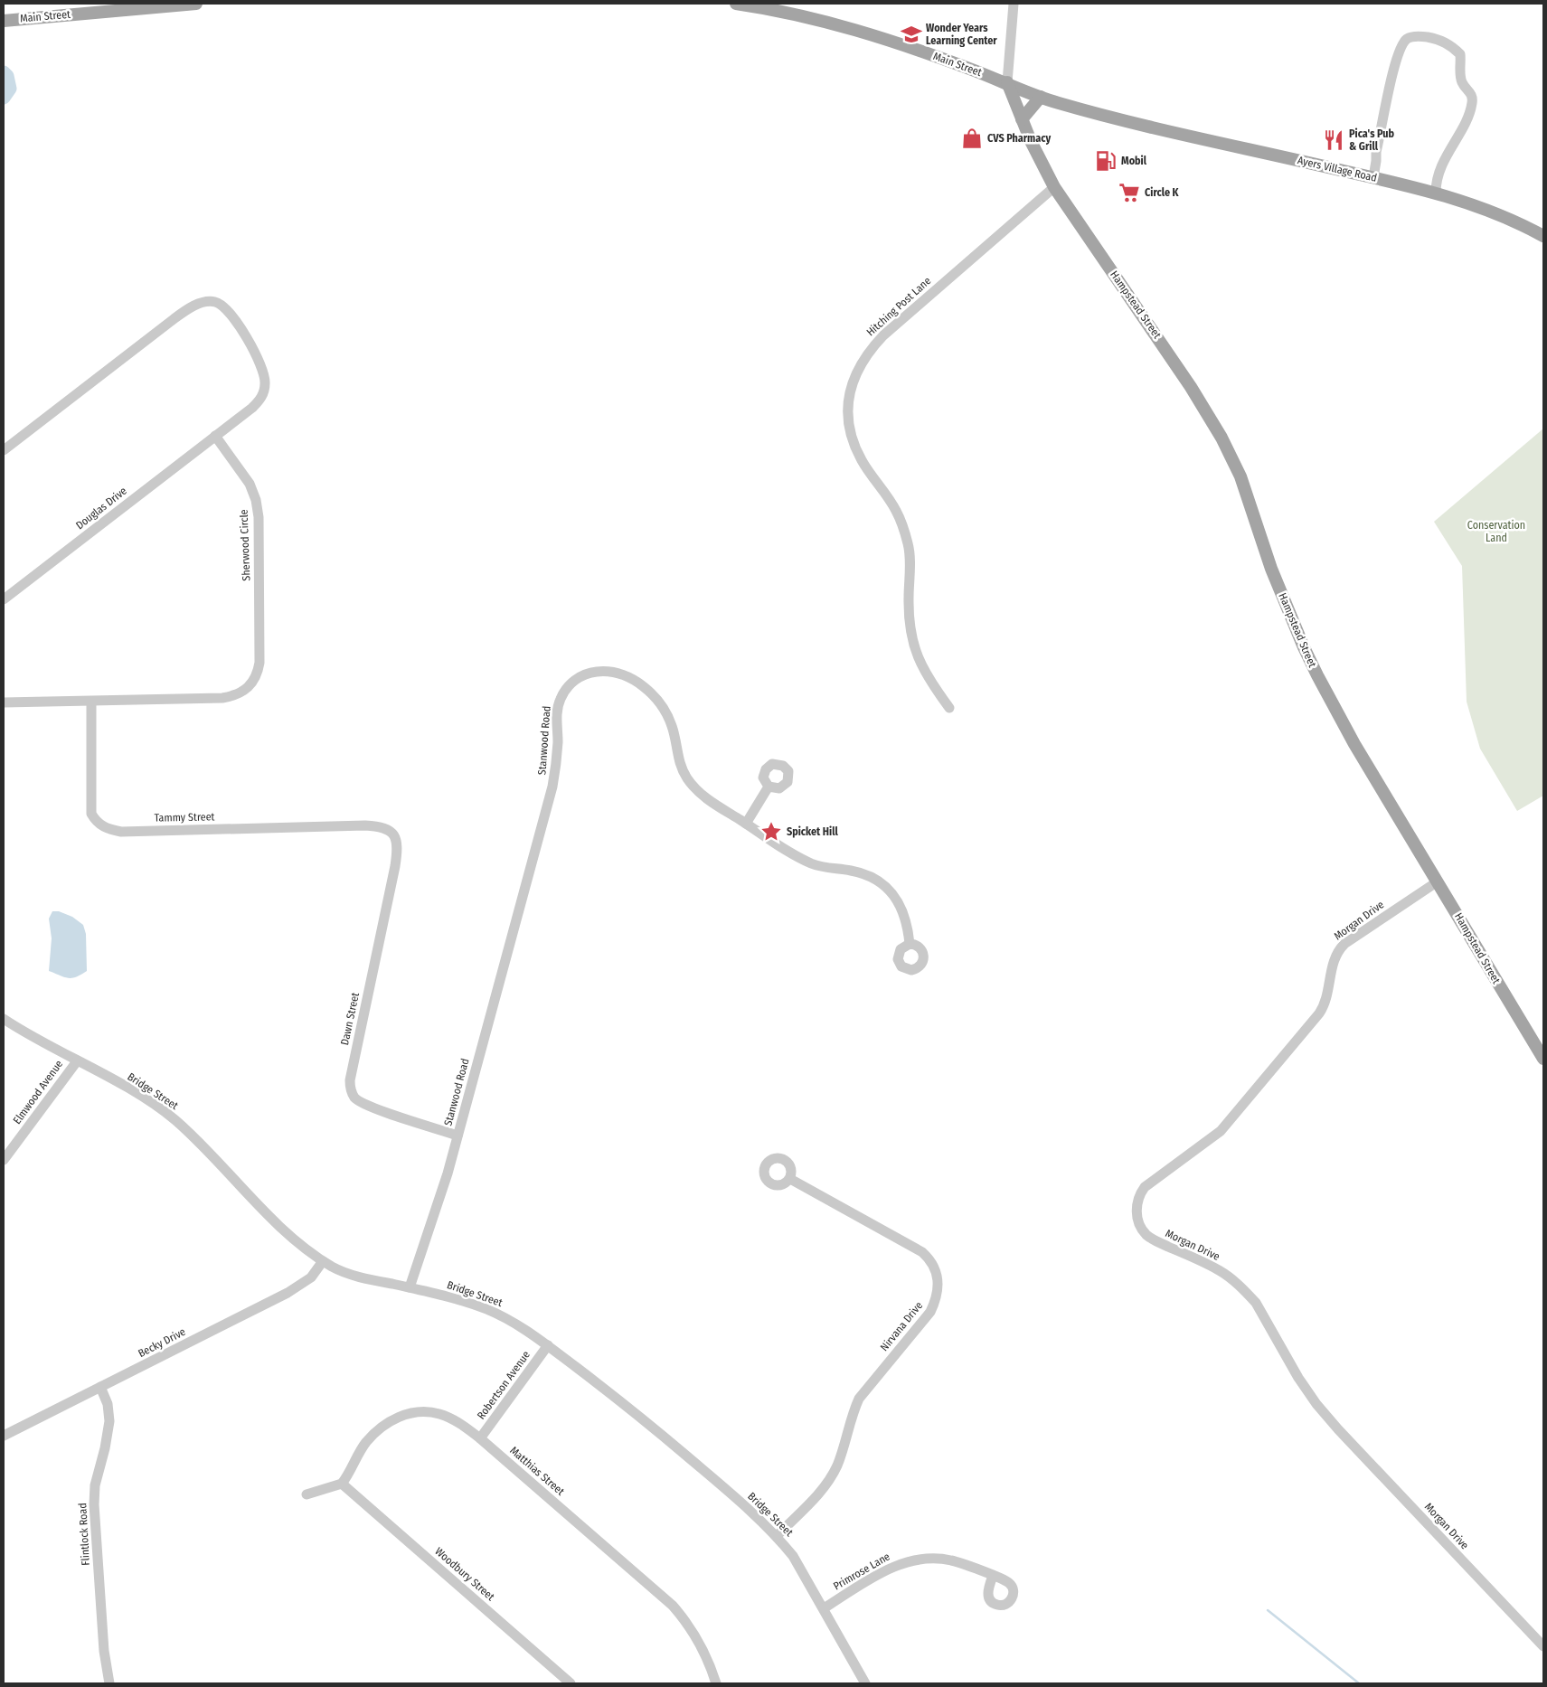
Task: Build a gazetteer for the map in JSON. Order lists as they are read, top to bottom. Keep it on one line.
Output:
{"streets":{"main road":["Main Street","Ayers Village Road","Hampstead Street"],"street":["Hitching Post Lane","Douglas Drive","Sherwood Circle","Stanwood Road","Tammy Street","Morgan Drive","Dawn Street","Bridge Street","Elmwood Avenue","Nirvana Drive","Becky Drive","Robertson Avenue","Matthias Street","Flintlock Road","Primrose Lane","Woodbury Street"]},"crossings":[["Main Street","Ayers Village Road"],["Main Street","Hampstead Street"],["Hampstead Street","Hitching Post Lane"],["Hampstead Street","Morgan Drive"],["Douglas Drive","Sherwood Circle"],["Sherwood Circle","Tammy Street"],["Stanwood Road","Dawn Street"],["Stanwood Road","Bridge Street"],["Tammy Street","Dawn Street"],["Bridge Street","Elmwood Avenue"],["Bridge Street","Nirvana Drive"],["Bridge Street","Becky Drive"],["Bridge Street","Robertson Avenue"],["Bridge Street","Primrose Lane"],["Becky Drive","Flintlock Road"],["Robertson Avenue","Matthias Street"],["Matthias Street","Woodbury Street"]],"parks":["Conservation Land"],"places":{"school or university":["Wonder Years Learning Center"],"shop":["CVS Pharmacy"],"restaurant":["Pica's Pub & Grill"],"fuel station":["Mobil"],"supermarket":["Circle K"],"place":["Spicket Hill"]}}
